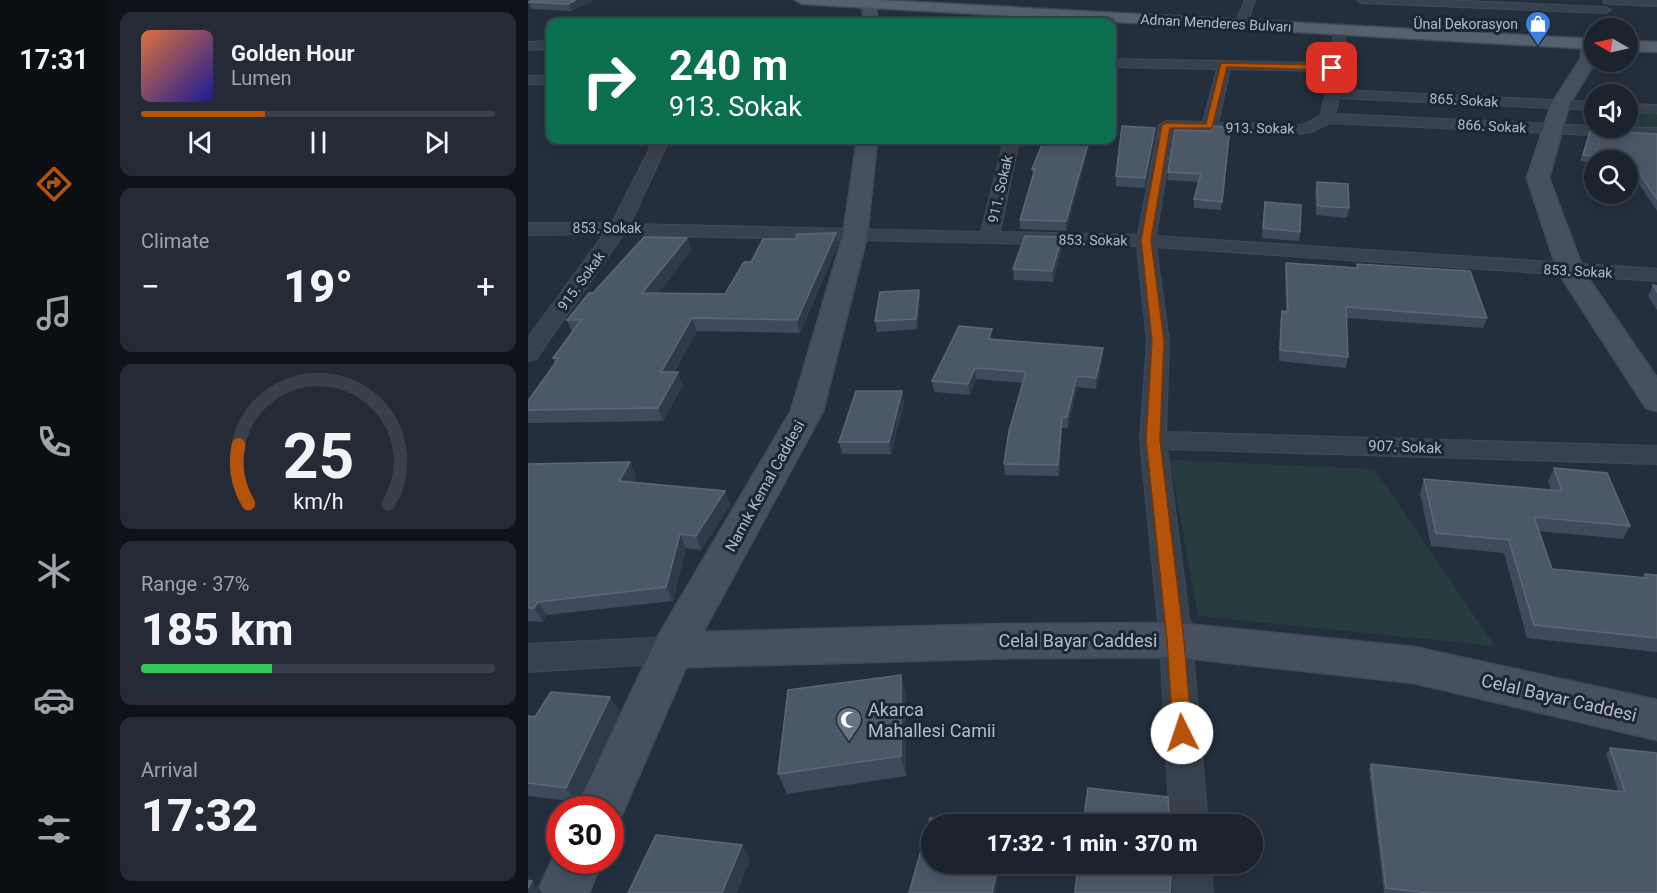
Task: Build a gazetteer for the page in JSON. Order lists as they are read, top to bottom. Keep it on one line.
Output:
{"streets":{"main road":["Adnan Menderes Bulvarı"],"street":["865. Sokak","866. Sokak","913. Sokak","911. Sokak","853. Sokak","915. Sokak","907. Sokak","Namık Kemal Caddesi","Celal Bayar Caddesi"]},"crossings":[["866. Sokak","913. Sokak"],["913. Sokak","853. Sokak"],["913. Sokak","907. Sokak"],["913. Sokak","Celal Bayar Caddesi"],["911. Sokak","853. Sokak"],["853. Sokak","915. Sokak"],["853. Sokak","Namık Kemal Caddesi"],["Namık Kemal Caddesi","Celal Bayar Caddesi"]],"places":{"shop":["Ünal Dekorasyon"],"mosque":["Akarca Mahallesi Camii"]},"north":"left","page":{"tabs":"17:31","turn":["240 m","913. Sokak"],"song":["Golden Hour","Lumen"],"tile":["Climate",["Range · 37%","185 km"],["Arrival","17:32"]],"heat":["−","19°","+"],"limit":"30","trip":"17:32 · 1 min · 370 m","gauge":["25","km/h"]}}
